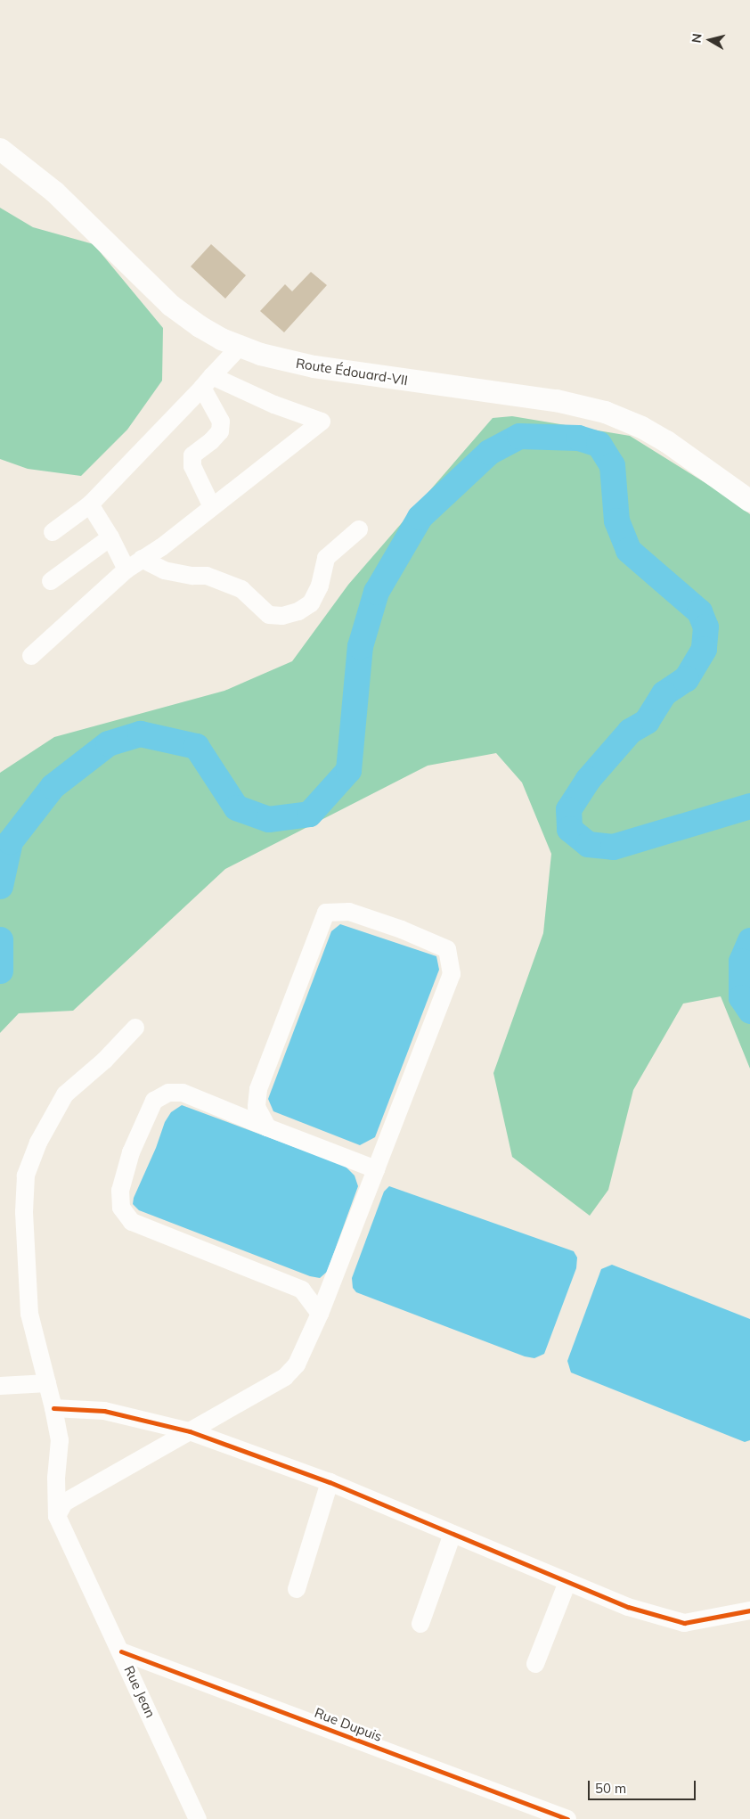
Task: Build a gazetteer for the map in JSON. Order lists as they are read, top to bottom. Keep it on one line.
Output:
{"streets":{"main road":["Route Édouard-VII"],"street":["Rue Jean","Rue Dupuis"]},"crossings":[["Rue Jean","Rue Dupuis"]],"scale_bar":"50 m","north":"left"}
